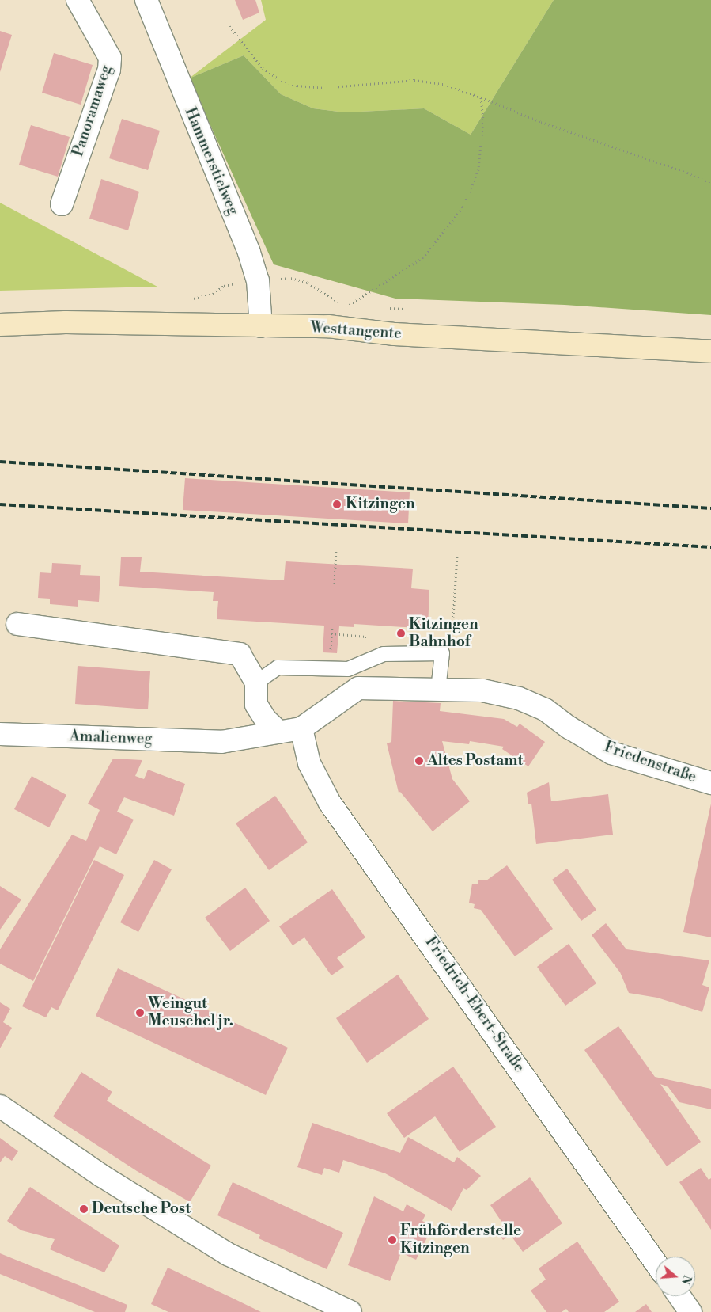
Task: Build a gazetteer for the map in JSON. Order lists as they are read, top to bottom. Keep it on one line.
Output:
{"streets":{"main road":["Westtangente"],"street":["Panoramaweg","Hammerstielweg","Amalienweg","Friedenstraße","Friedrich-Ebert-Straße"]},"crossings":[["Hammerstielweg","Westtangente"],["Amalienweg","Friedrich-Ebert-Straße"]],"places":["Kitzingen","Kitzingen Bahnhof","Altes Postamt","Weingut Meuschel jr.","Deutsche Post","Frühförderstelle Kitzingen"],"north":"right"}
